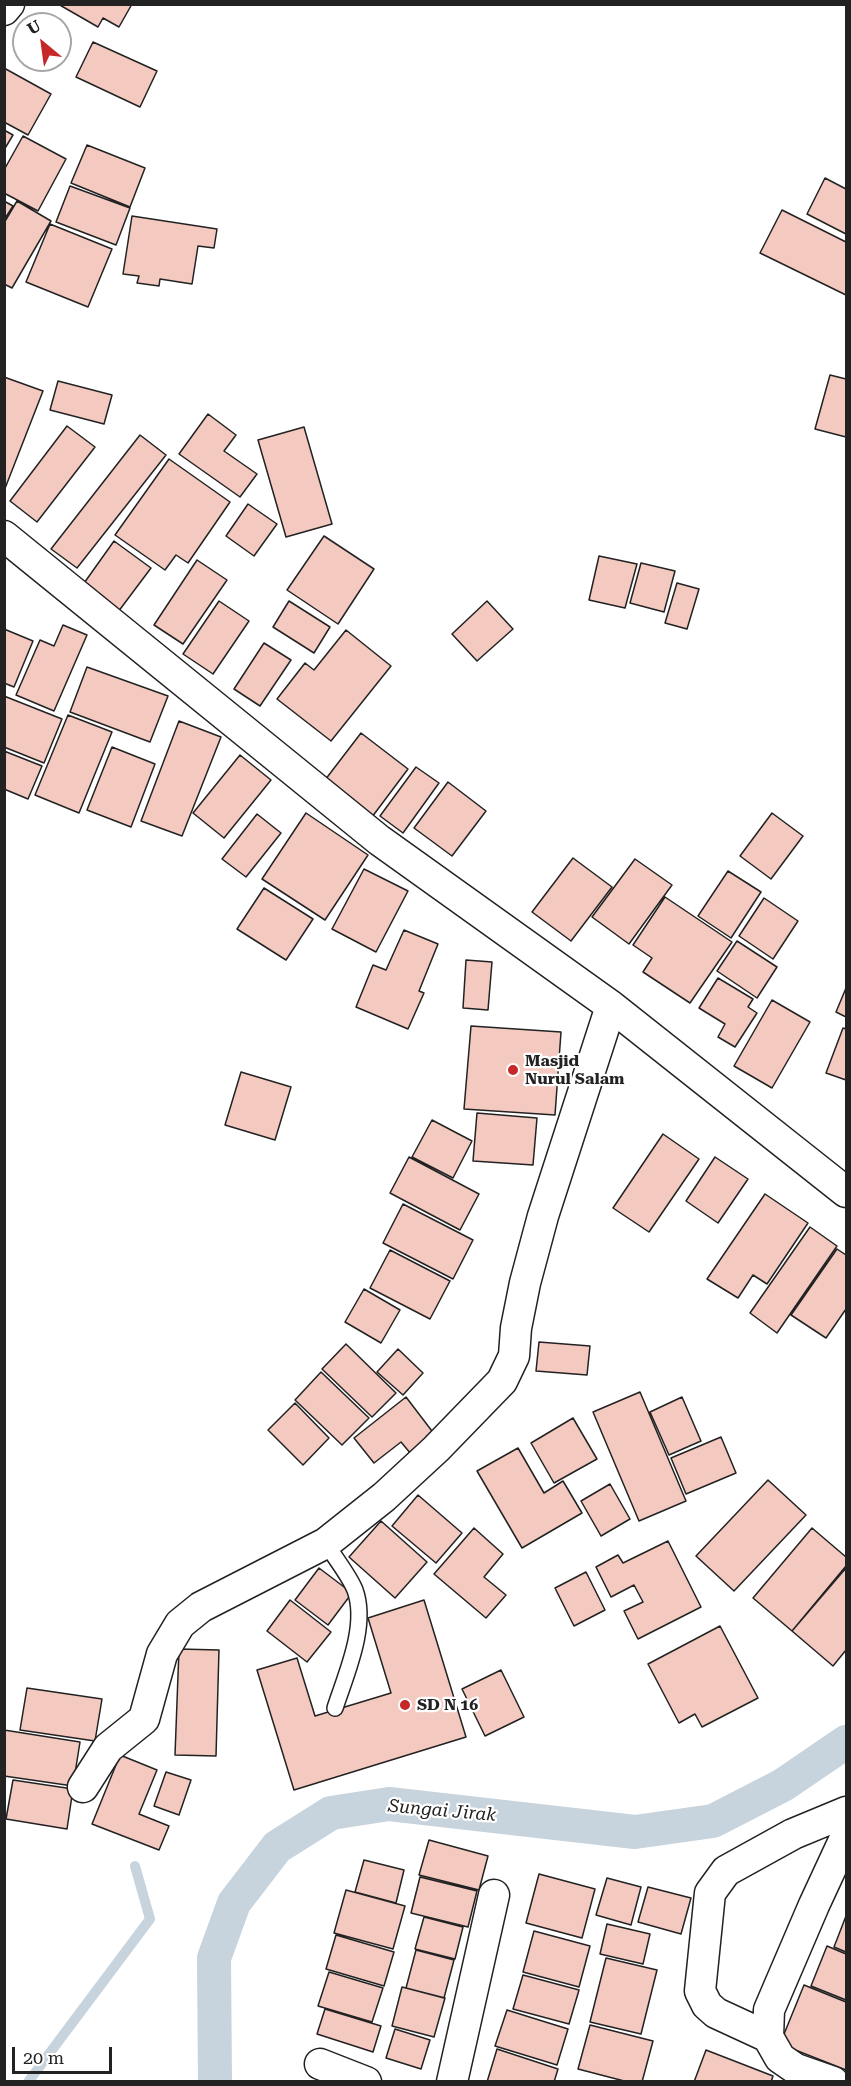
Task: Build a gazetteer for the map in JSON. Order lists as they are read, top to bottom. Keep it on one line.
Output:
{"water":["Sungai Jirak"],"places":["Masjid Nurul Salam","SD N 16"],"scale_bar":"20 m","north":"top left"}
